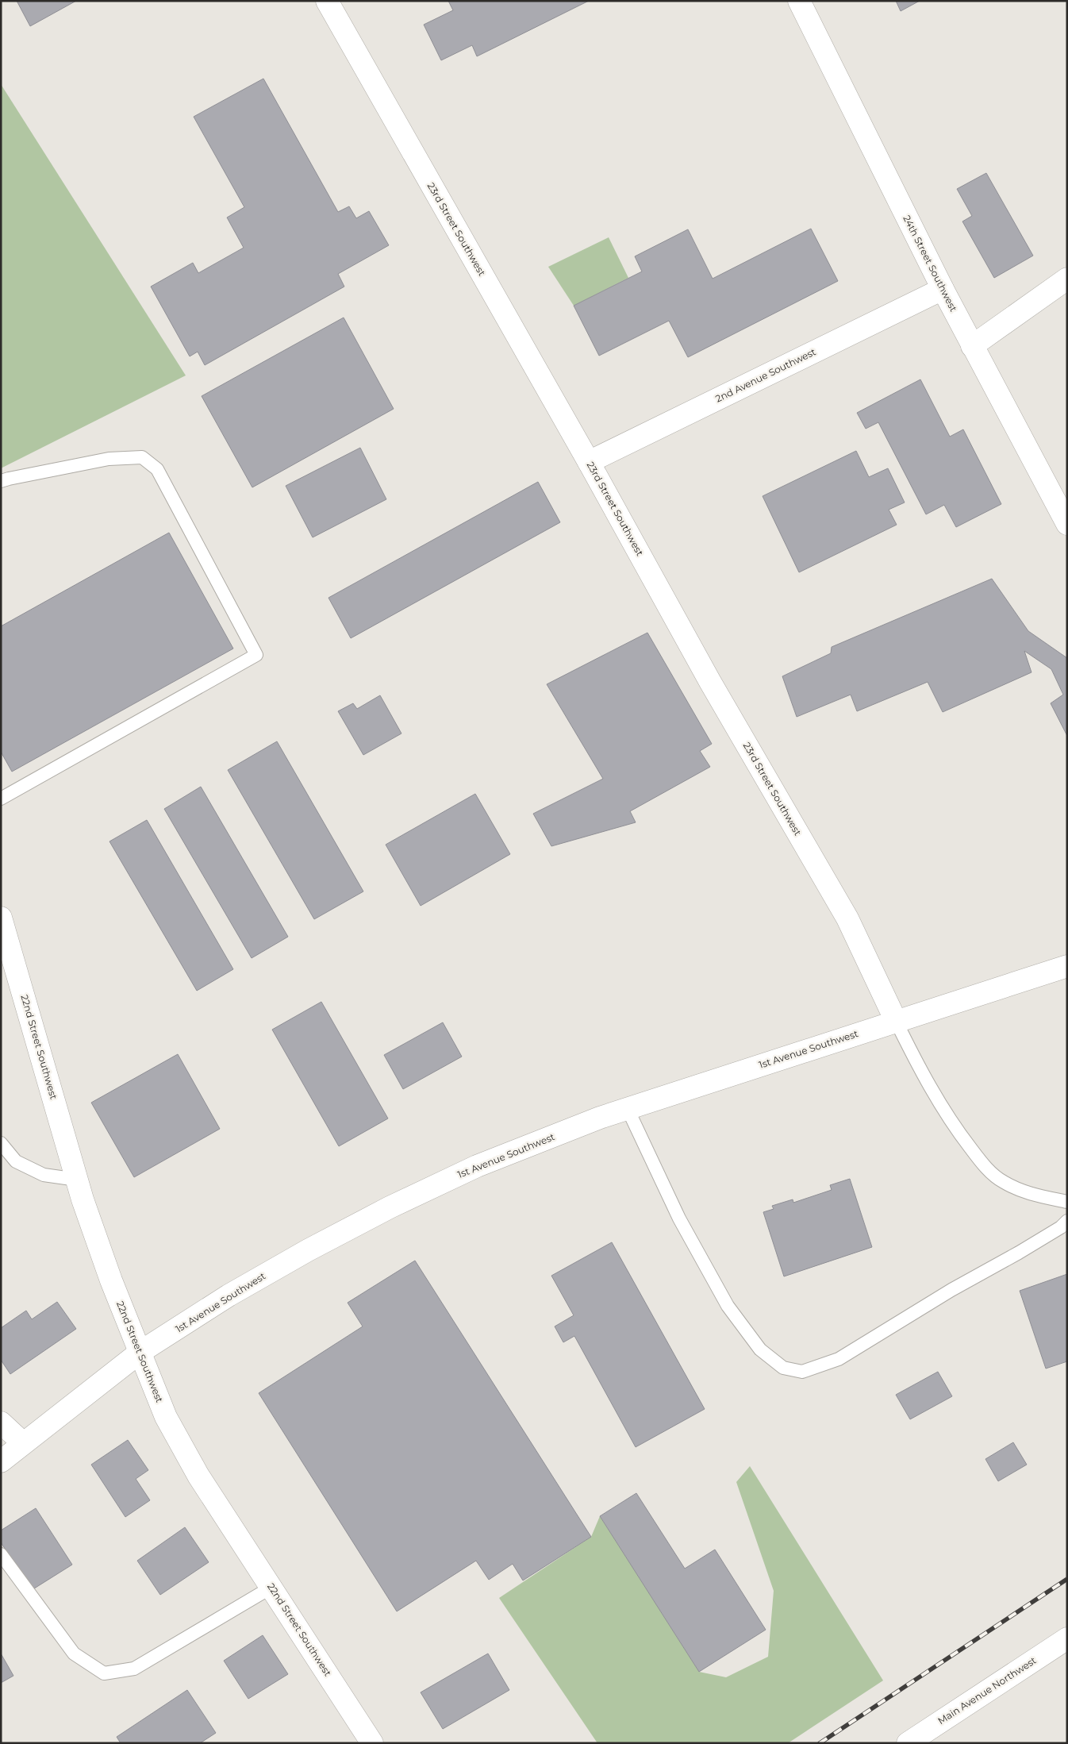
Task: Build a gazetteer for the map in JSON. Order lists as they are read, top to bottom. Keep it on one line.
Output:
{"streets":{"street":["23rd Street Southwest","24th Street Southwest","2nd Avenue Southwest","22nd Street Southwest","1st Avenue Southwest","Main Avenue Northwest"]},"crossings":[["23rd Street Southwest","2nd Avenue Southwest"],["23rd Street Southwest","1st Avenue Southwest"],["24th Street Southwest","2nd Avenue Southwest"],["22nd Street Southwest","1st Avenue Southwest"]]}
